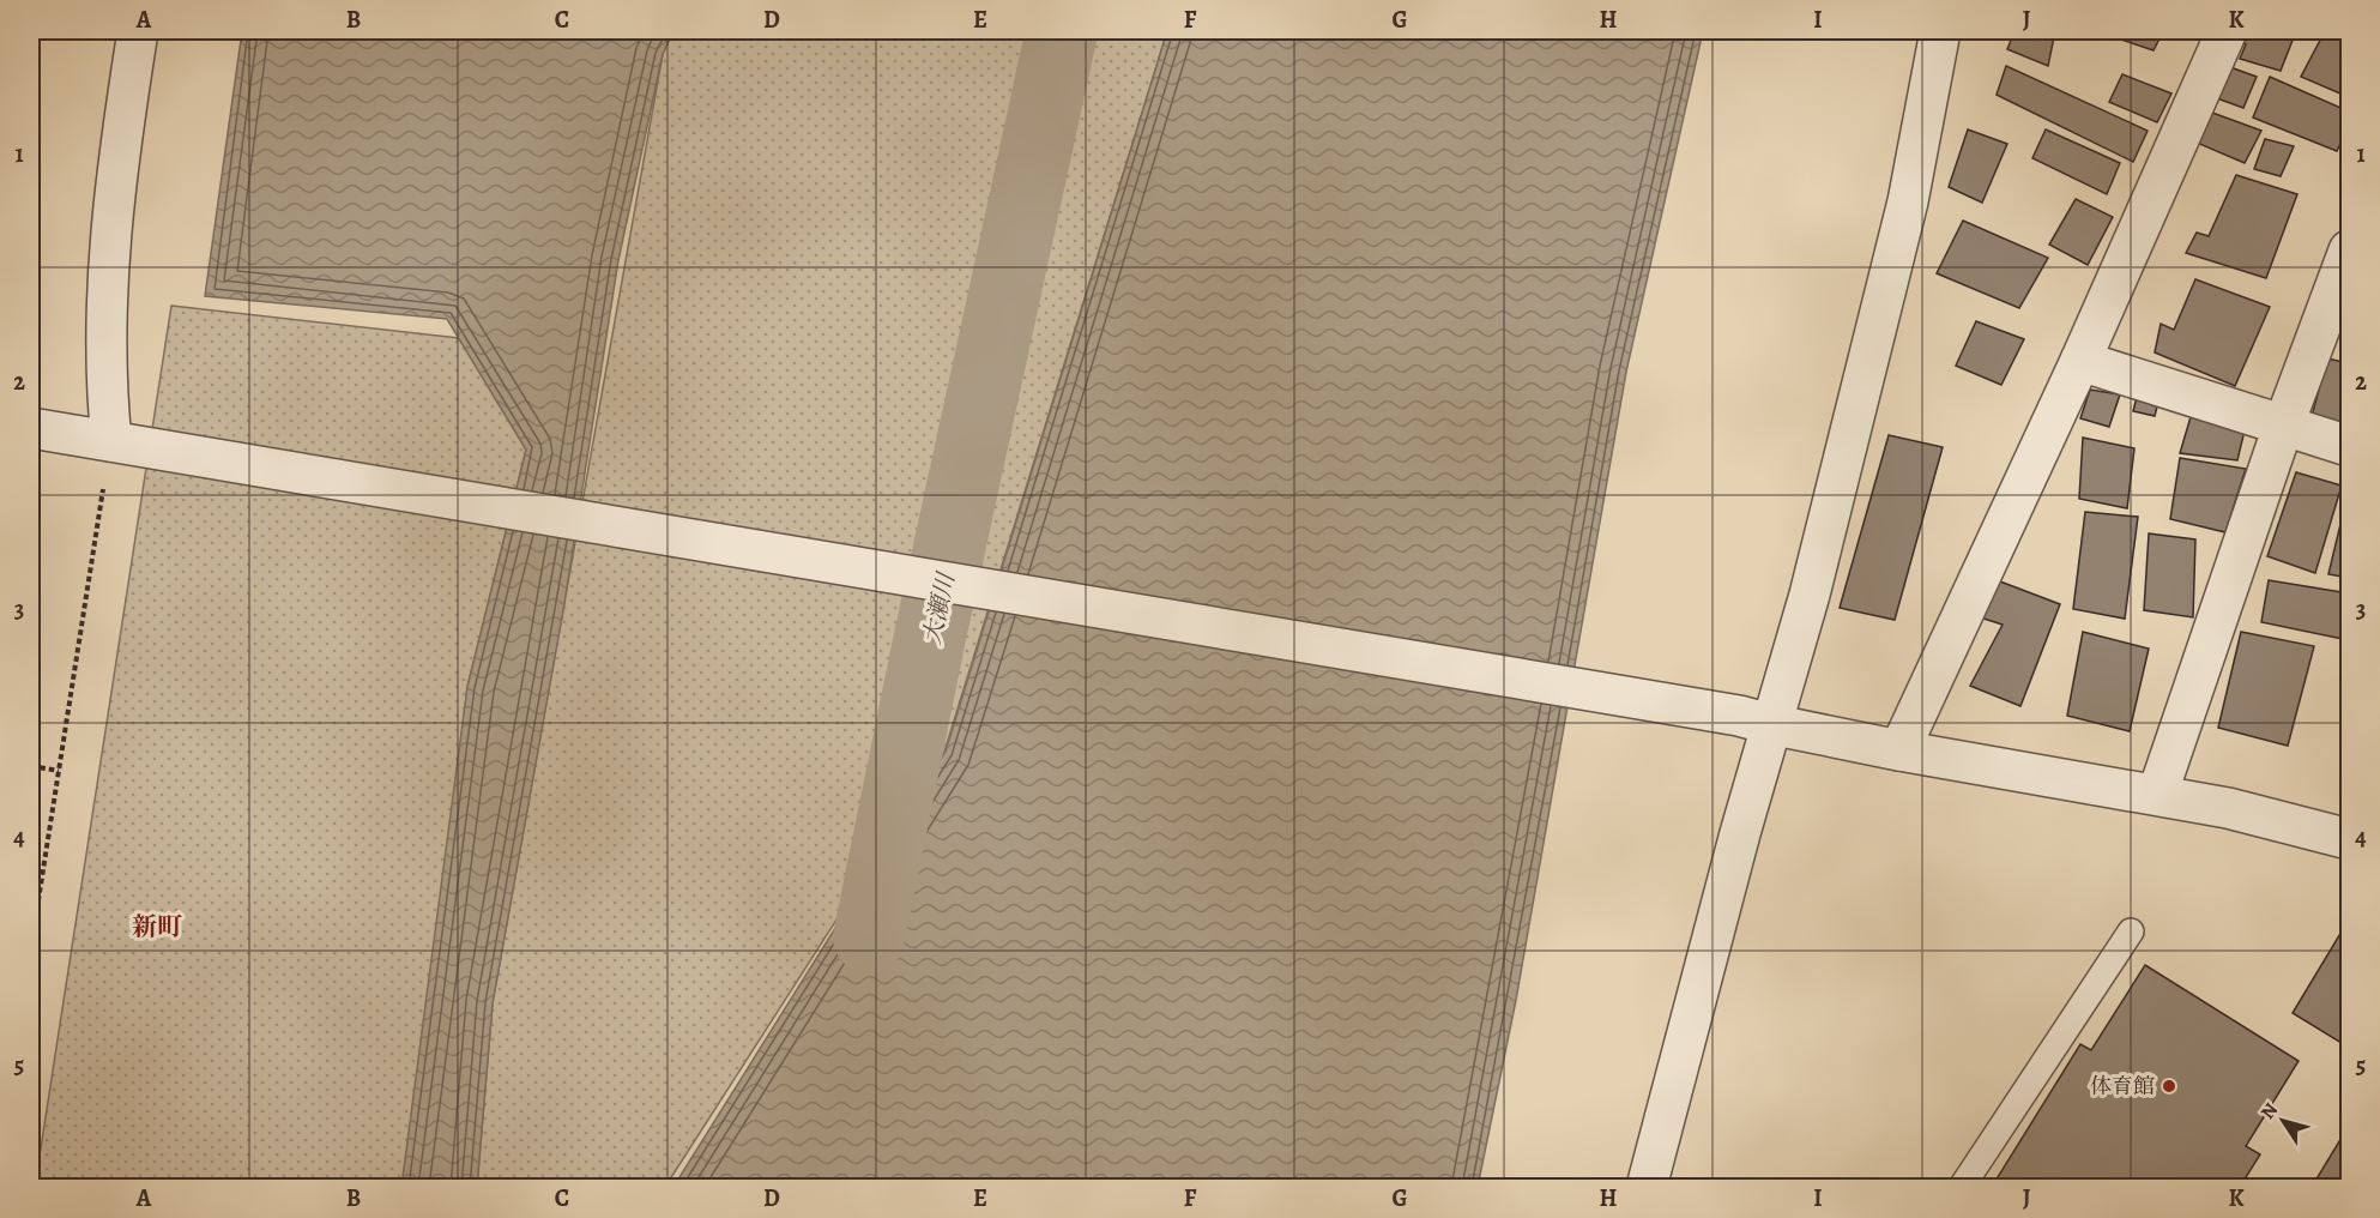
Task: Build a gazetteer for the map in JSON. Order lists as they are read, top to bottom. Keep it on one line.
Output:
{"districts":["新町"],"water":["大瀬川"],"places":["体育館"],"north":"top left","grid":{"columns":["A","B","C","D","E","F","G","H","I","J","K"],"rows":["1","2","3","4","5"]}}
